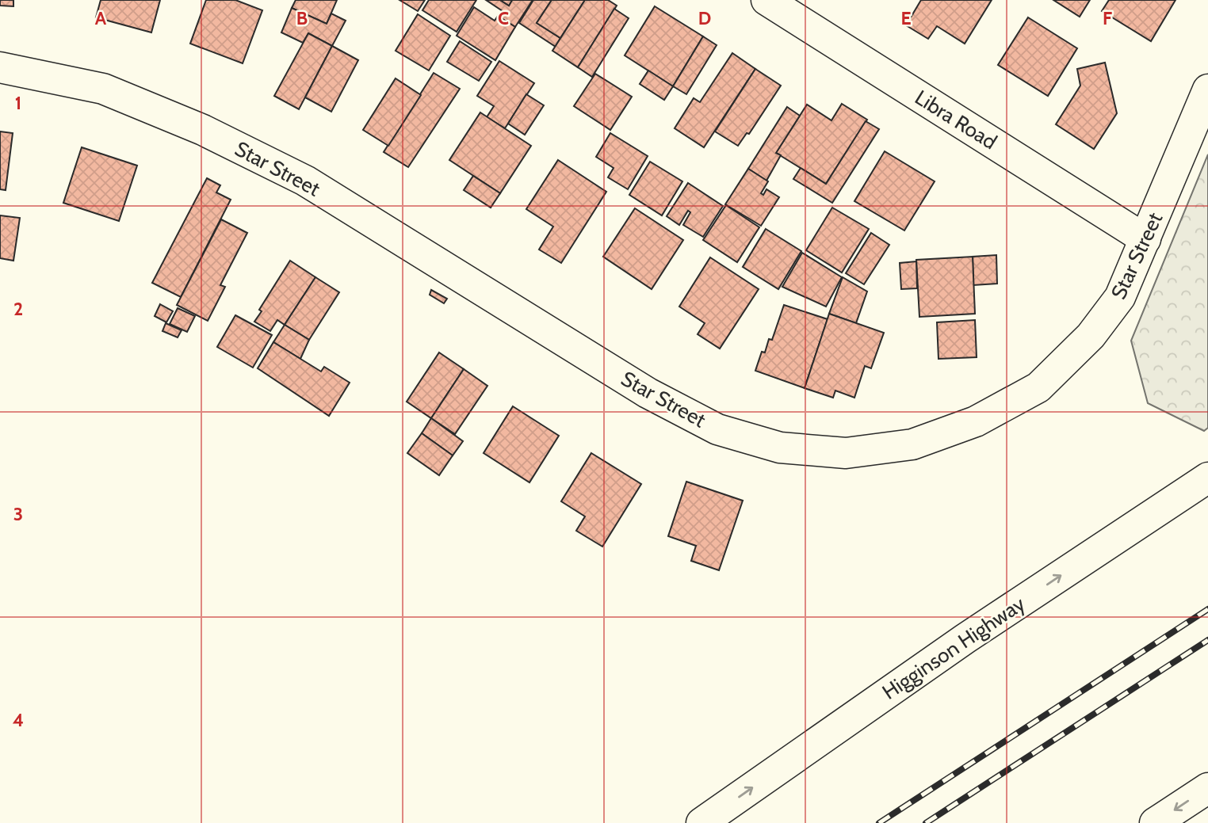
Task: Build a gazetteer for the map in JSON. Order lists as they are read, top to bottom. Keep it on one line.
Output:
{"streets":{"main road":["Libra Road","Star Street","Higginson Highway"]},"crossings":[["Libra Road","Star Street"]],"one_way":["Higginson Highway"],"grid":{"columns":["A","B","C","D","E","F"],"rows":["1","2","3","4"]}}
